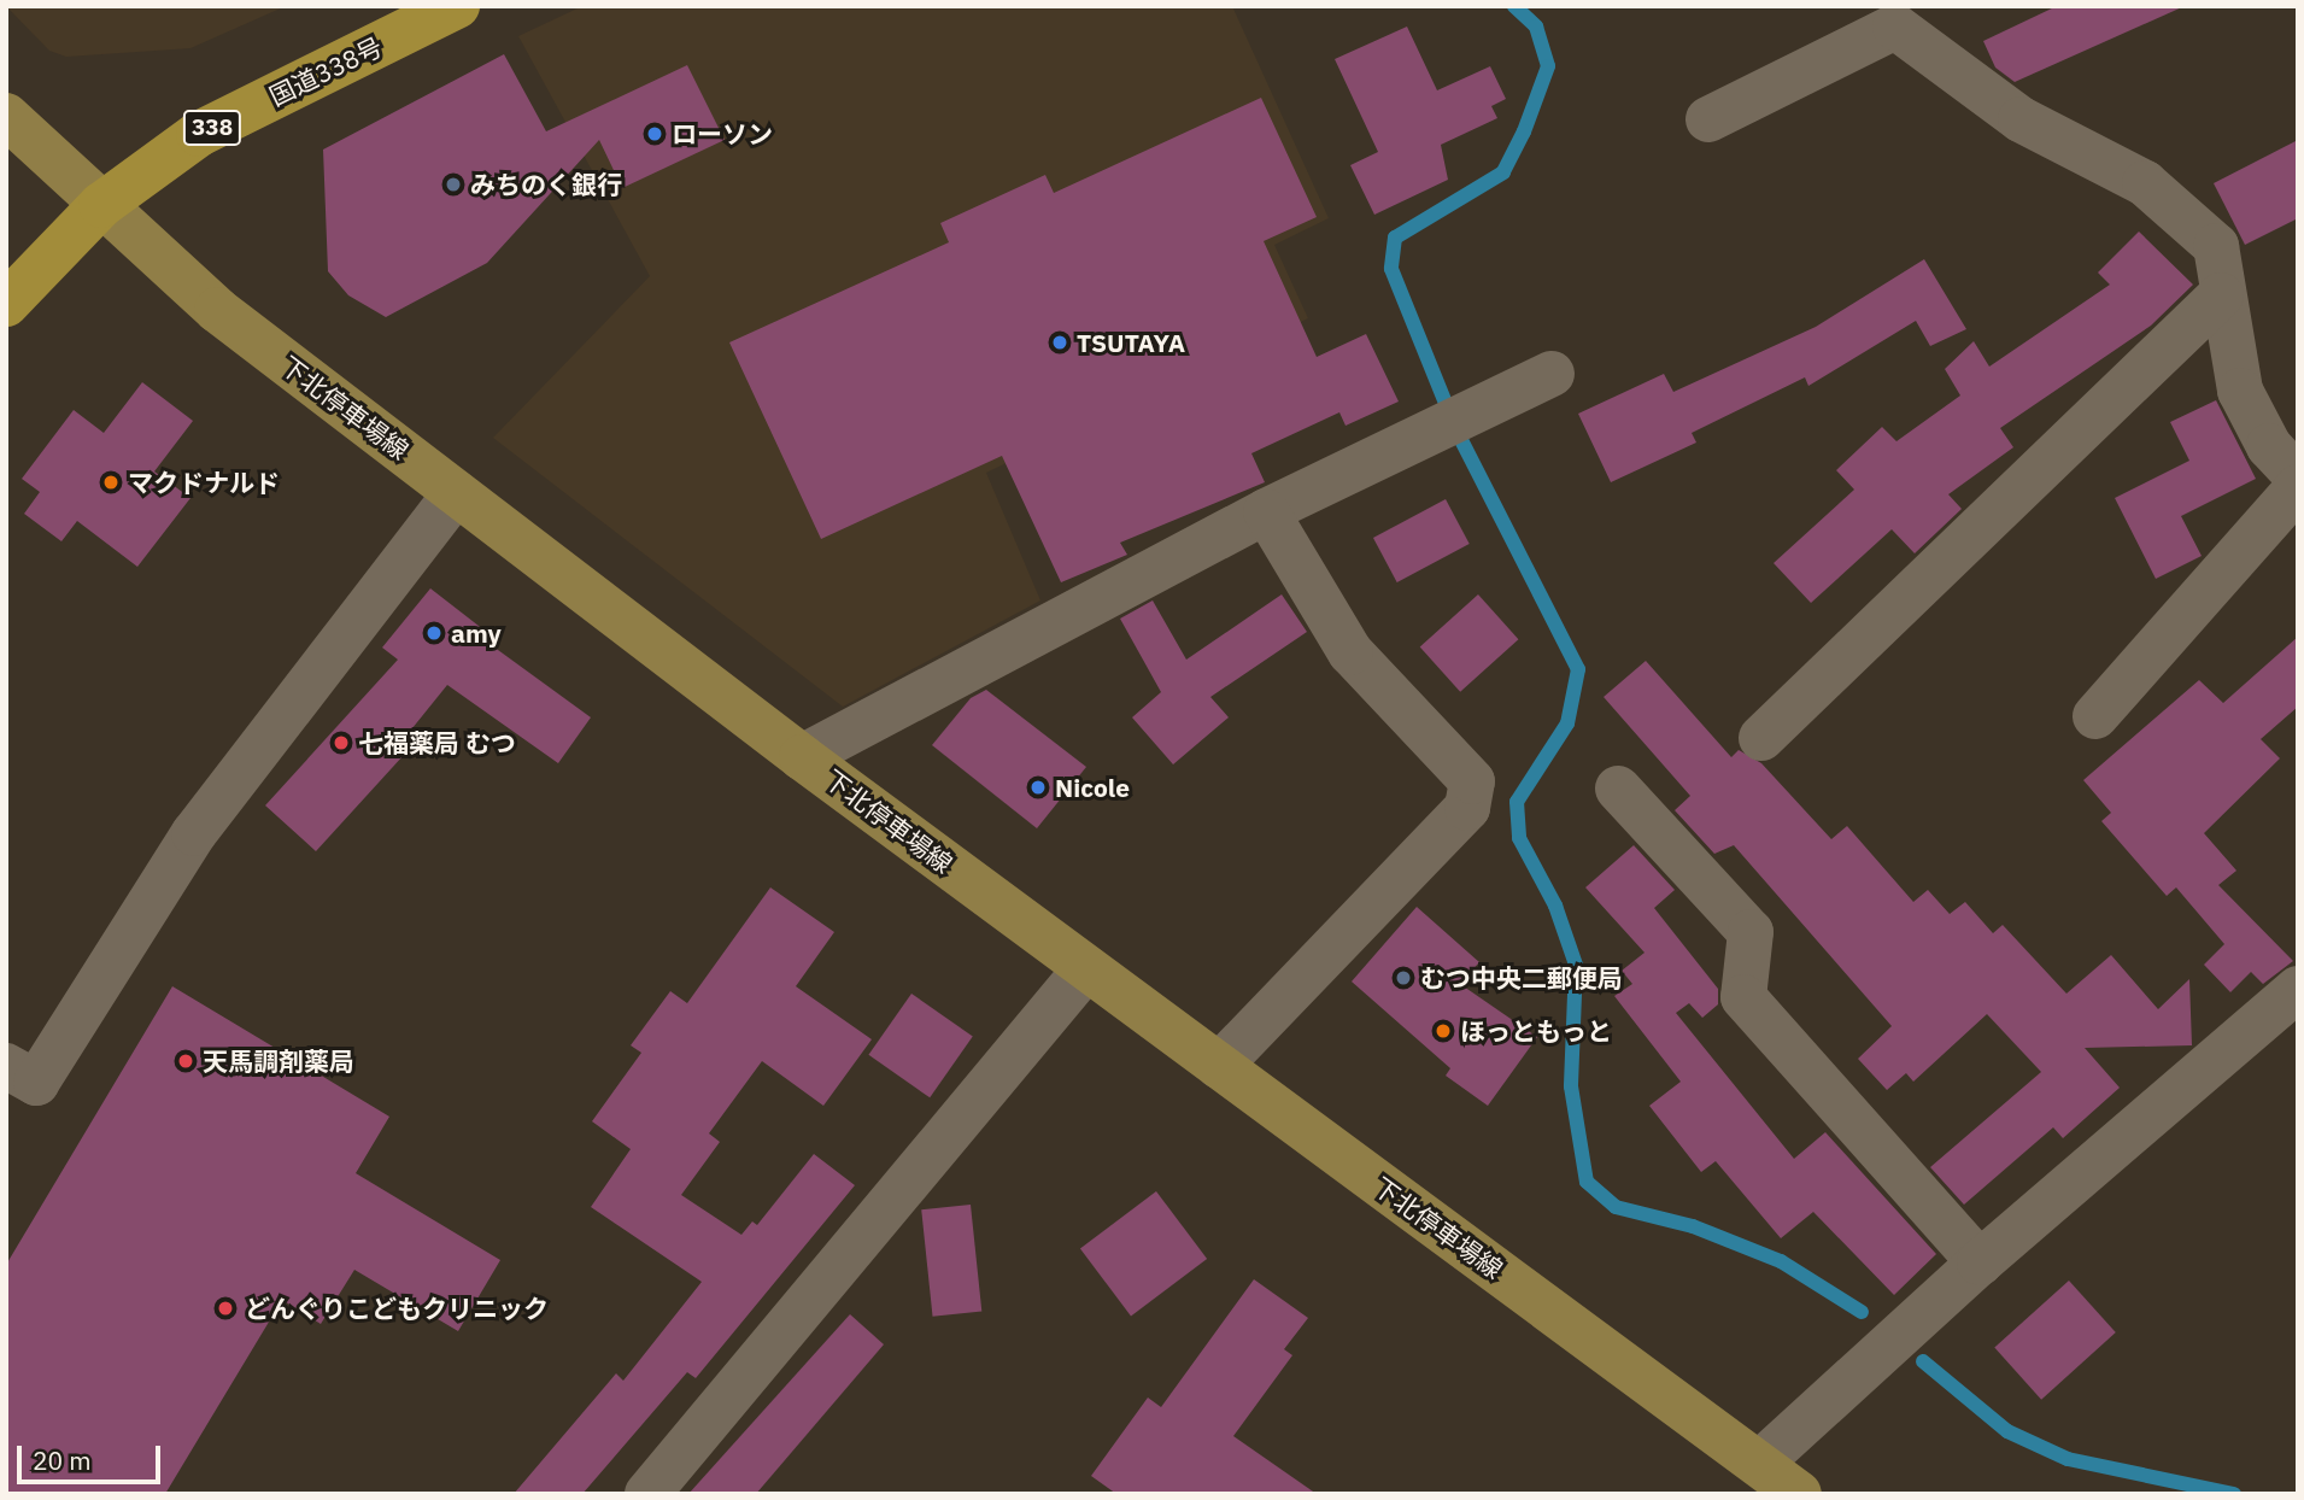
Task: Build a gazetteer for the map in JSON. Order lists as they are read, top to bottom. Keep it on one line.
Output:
{"streets":{"highway":["国道338号","338"],"main road":["下北停車場線"]},"crossings":[["国道338号","下北停車場線"]],"places":["ローソン","みちのく銀行","TSUTAYA","マクドナルド","amy","七福薬局 むつ","Nicole","むつ中央二郵便局","ほっともっと","天馬調剤薬局","どんぐりこどもクリニック"],"scale_bar":"20 m"}
